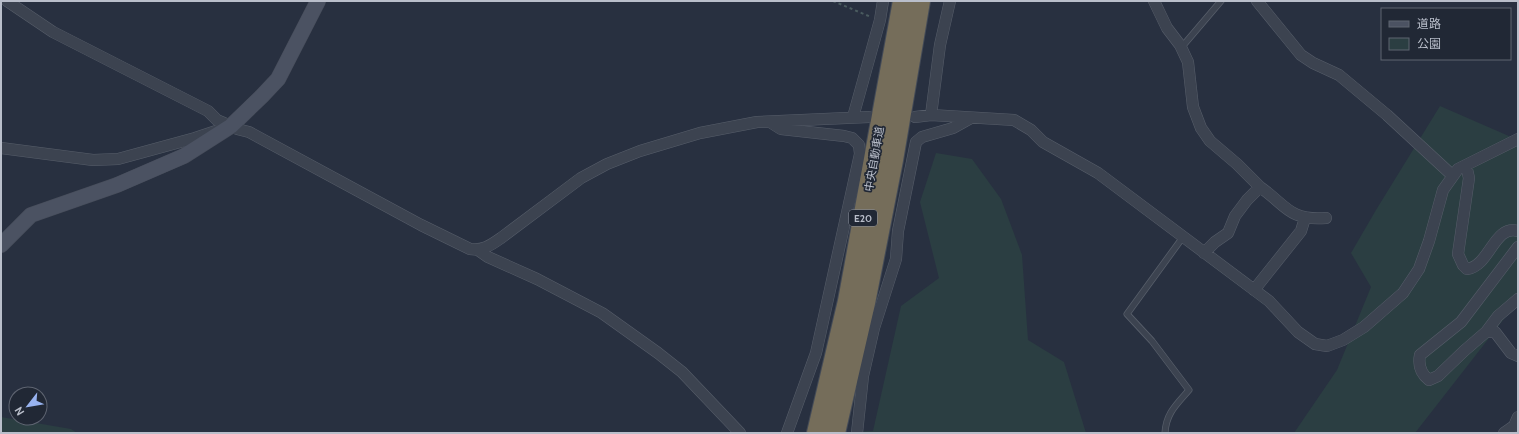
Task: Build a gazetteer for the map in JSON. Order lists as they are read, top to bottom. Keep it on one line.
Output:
{"streets":{"highway":["中央自動車道","E20"]},"legend":["道路","公園"],"north":"bottom left"}
